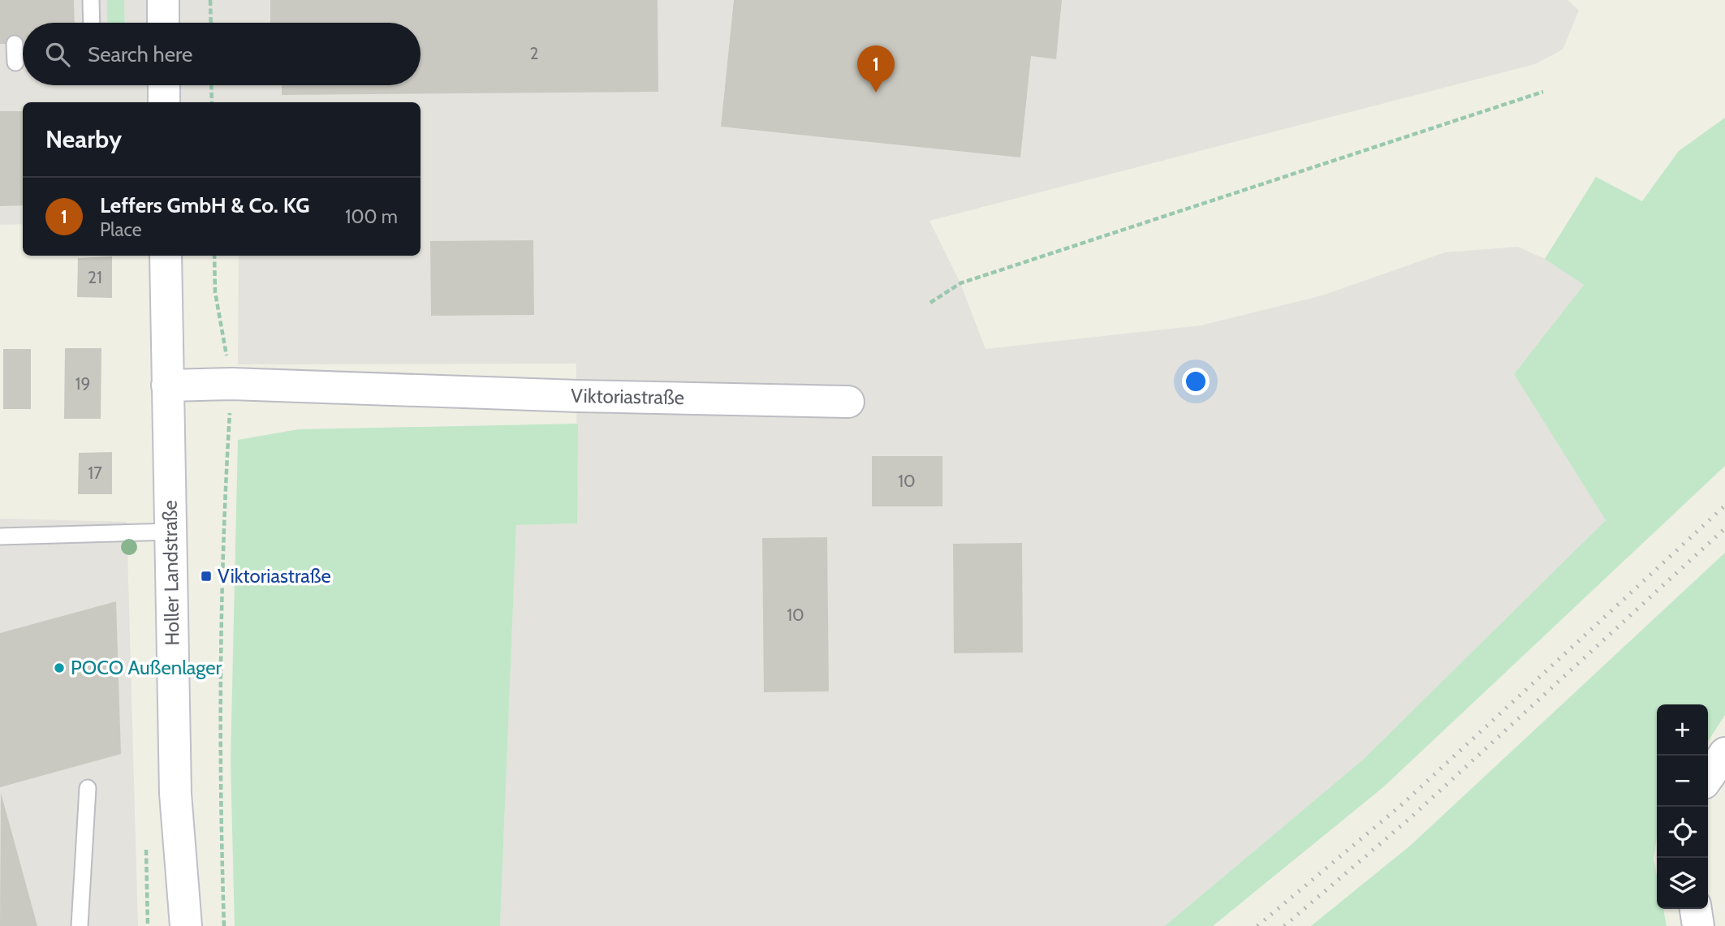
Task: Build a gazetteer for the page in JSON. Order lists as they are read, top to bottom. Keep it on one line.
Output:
{"streets":{"main road":["Viktoriastraße","Holler Landstraße"]},"crossings":[["Viktoriastraße","Holler Landstraße"]],"places":{"transit":["Viktoriastraße"],"other":["POCO Außenlager"]},"house_numbers":["2","21","19","17","10","10"],"page":{"search":"Search here","pins":"1","heading":"Nearby","list":[{"mark":"1","name":"Leffers GmbH & Co. KG","note":"Place","value":"100 m"}],"map_buttons":["+","−"]}}
